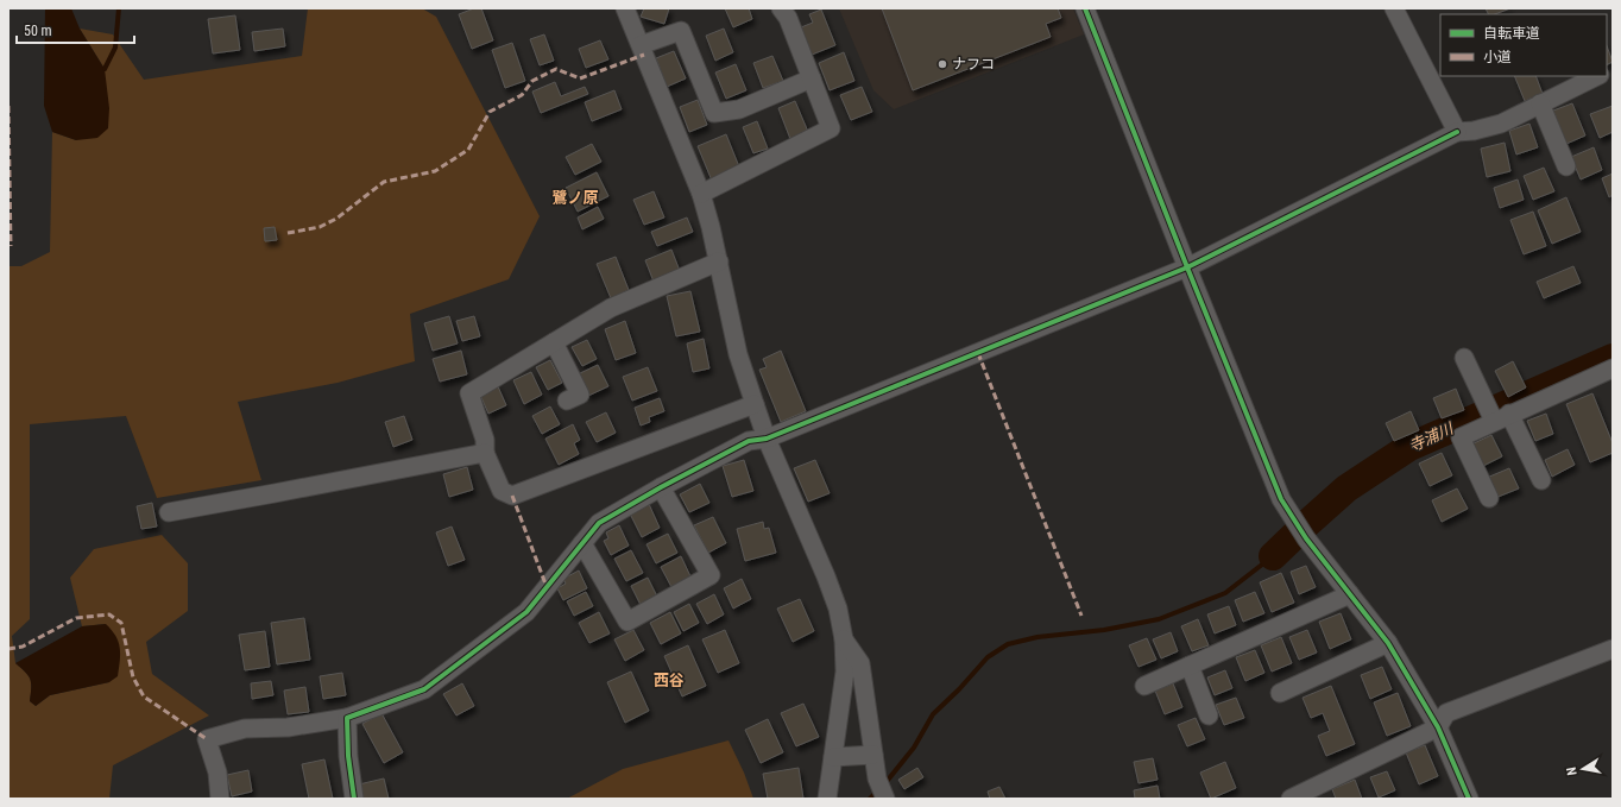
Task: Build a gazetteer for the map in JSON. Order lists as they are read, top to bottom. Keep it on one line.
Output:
{"districts":["鷺ノ原","西谷"],"water":["寺浦川"],"places":["ナフコ"],"legend":["自転車道","小道"],"scale_bar":"50 m","north":"left"}
